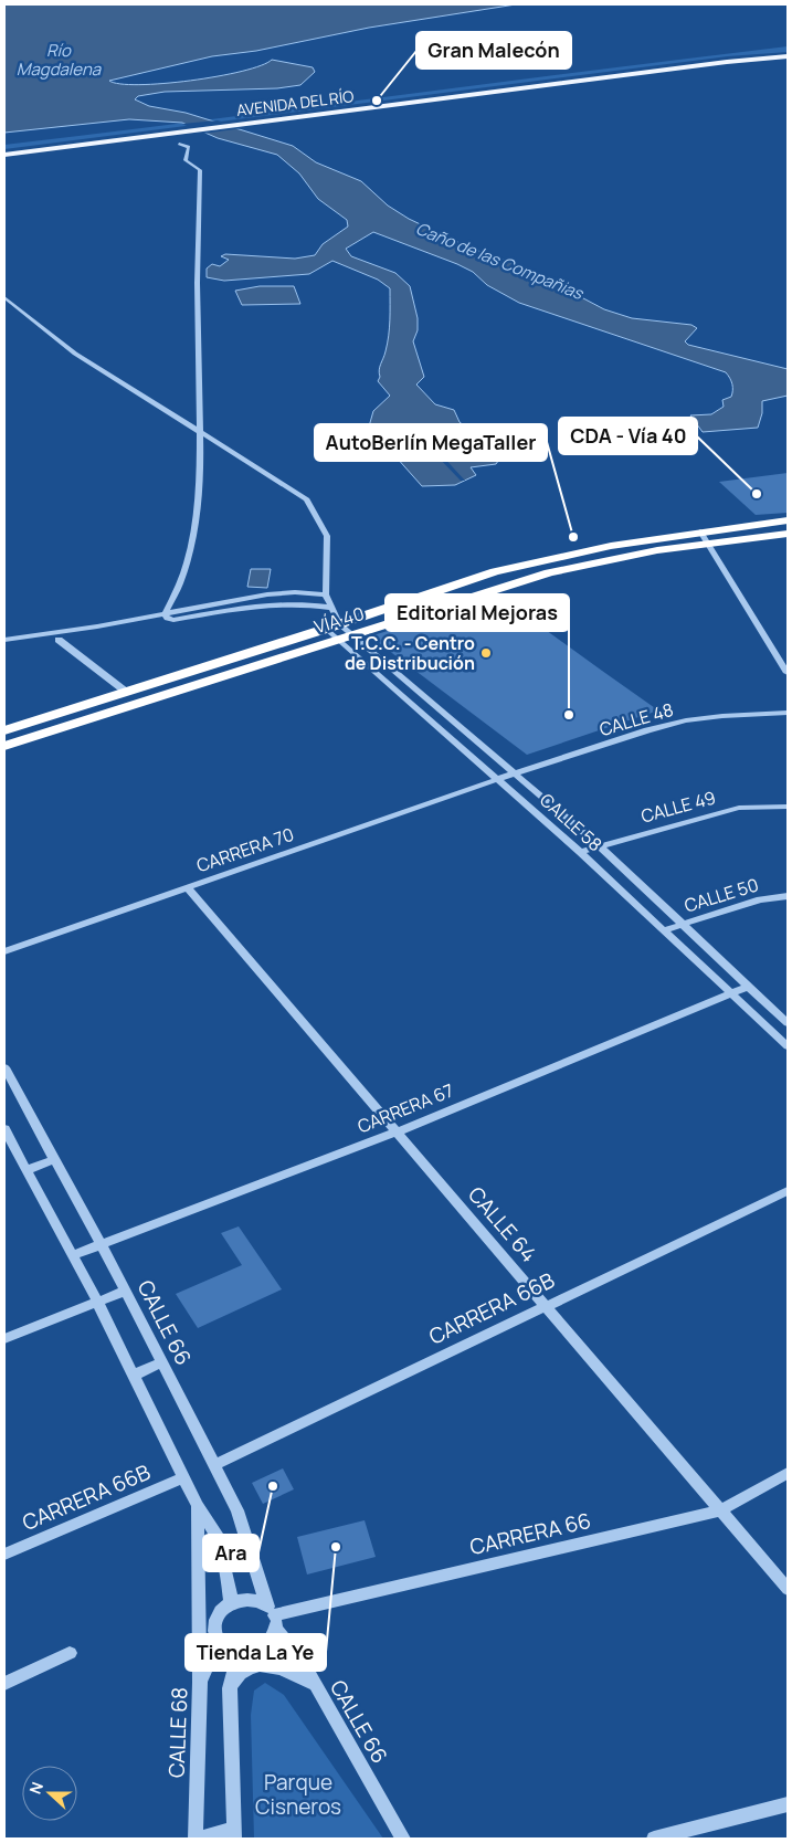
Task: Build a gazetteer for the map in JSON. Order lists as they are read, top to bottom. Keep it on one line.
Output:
{"streets":{"highway":["VÍA 40"],"main road":["AVENIDA DEL RÍO"],"street":["CALLE 48","CALLE 49","CALLE 58","CARRERA 70","CALLE 50","CARRERA 67","CALLE 64","CARRERA 66B","CALLE 66","CARRERA 66","CALLE 68"]},"crossings":[["VÍA 40","CALLE 58"],["CALLE 48","CALLE 58"],["CALLE 48","CARRERA 70"],["CALLE 49","CALLE 58"],["CALLE 58","CARRERA 70"],["CALLE 58","CALLE 50"],["CALLE 58","CARRERA 67"],["CARRERA 70","CALLE 64"],["CARRERA 67","CALLE 64"],["CARRERA 67","CALLE 66"],["CALLE 64","CARRERA 66B"],["CALLE 64","CARRERA 66"],["CARRERA 66B","CALLE 66"],["CALLE 66","CARRERA 66"]],"water":["Río Magdalena","Caño de las Compañias"],"parks":["Parque Cisneros"],"places":["Gran Malecón","CDA - Vía 40","AutoBerlín MegaTaller","T.C.C. - Centro de Distribución","Editorial Mejoras","Ara","Tienda La Ye"],"north":"left"}
